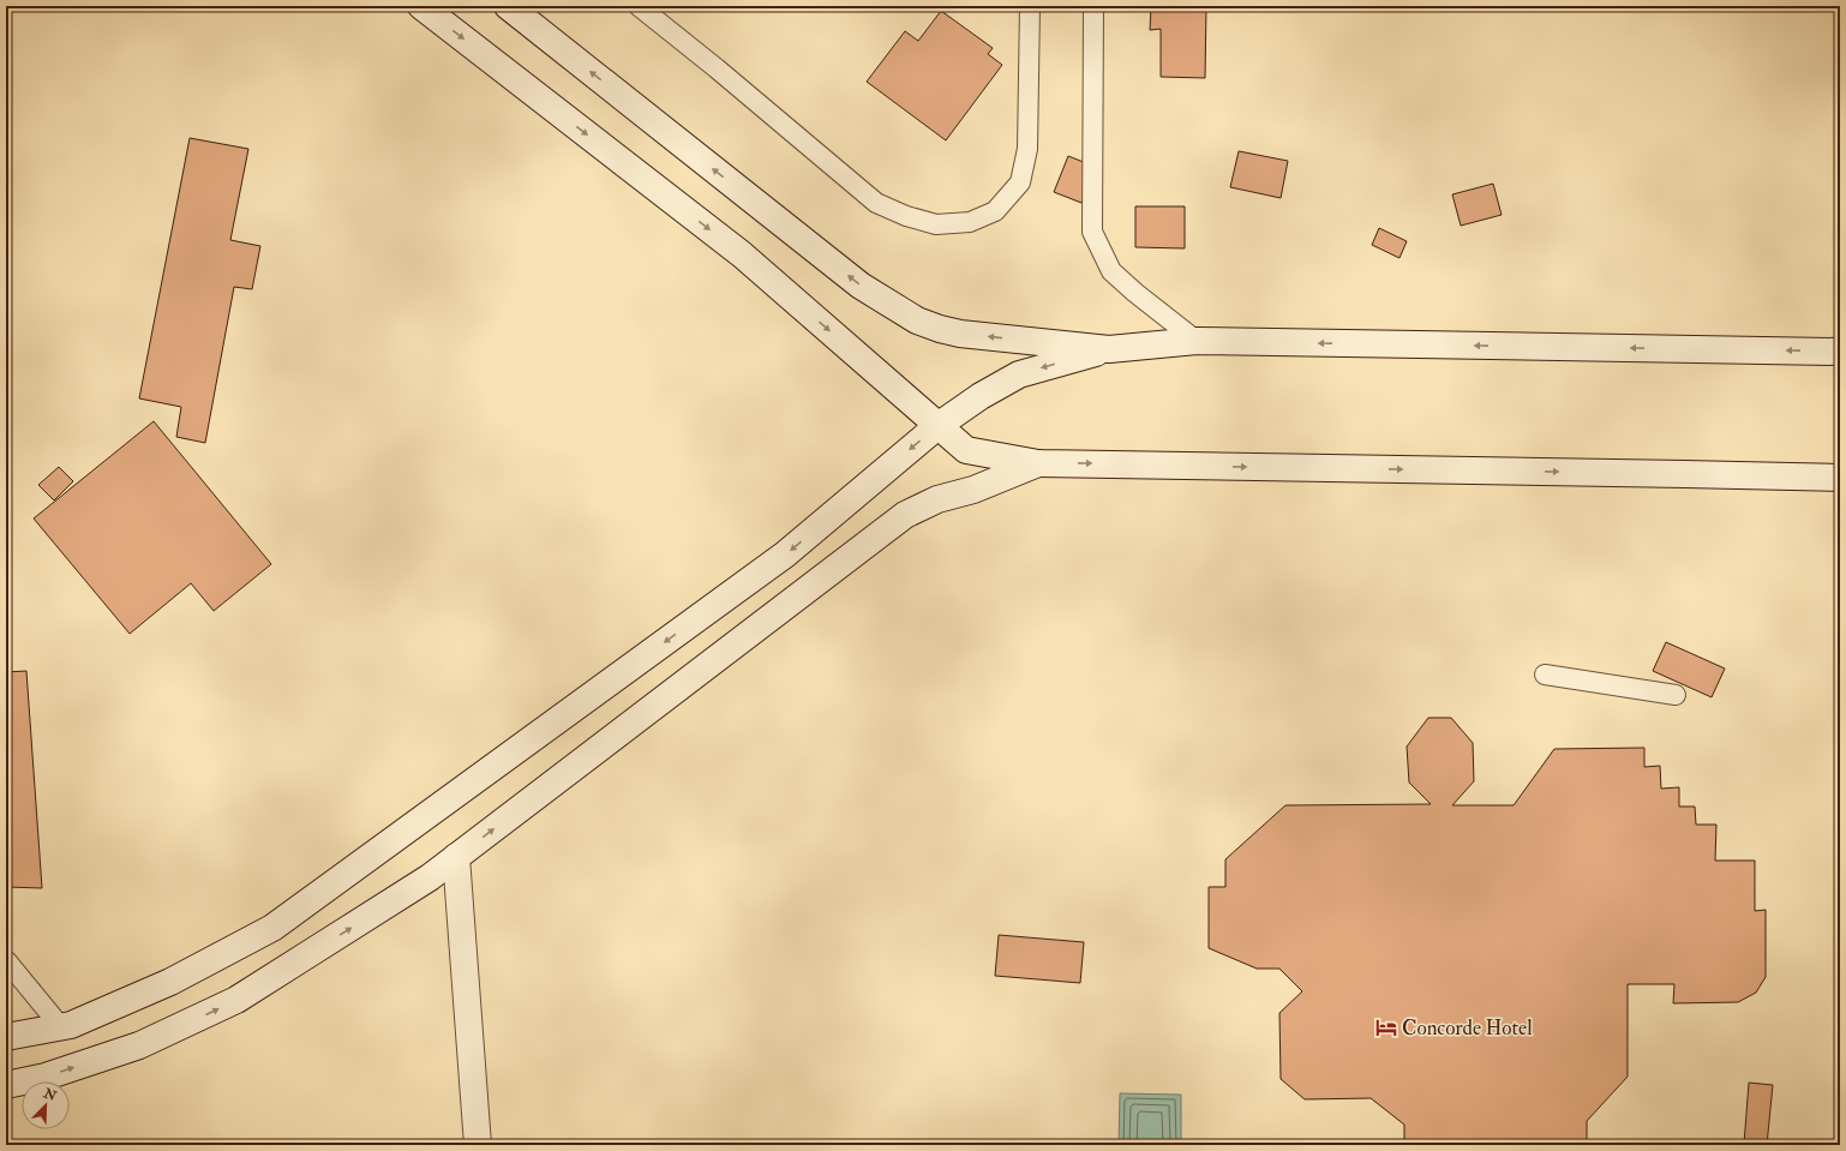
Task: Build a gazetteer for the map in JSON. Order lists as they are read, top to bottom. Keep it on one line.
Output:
{"places":{"hotel":["Concorde Hotel"]},"north":"top right"}
